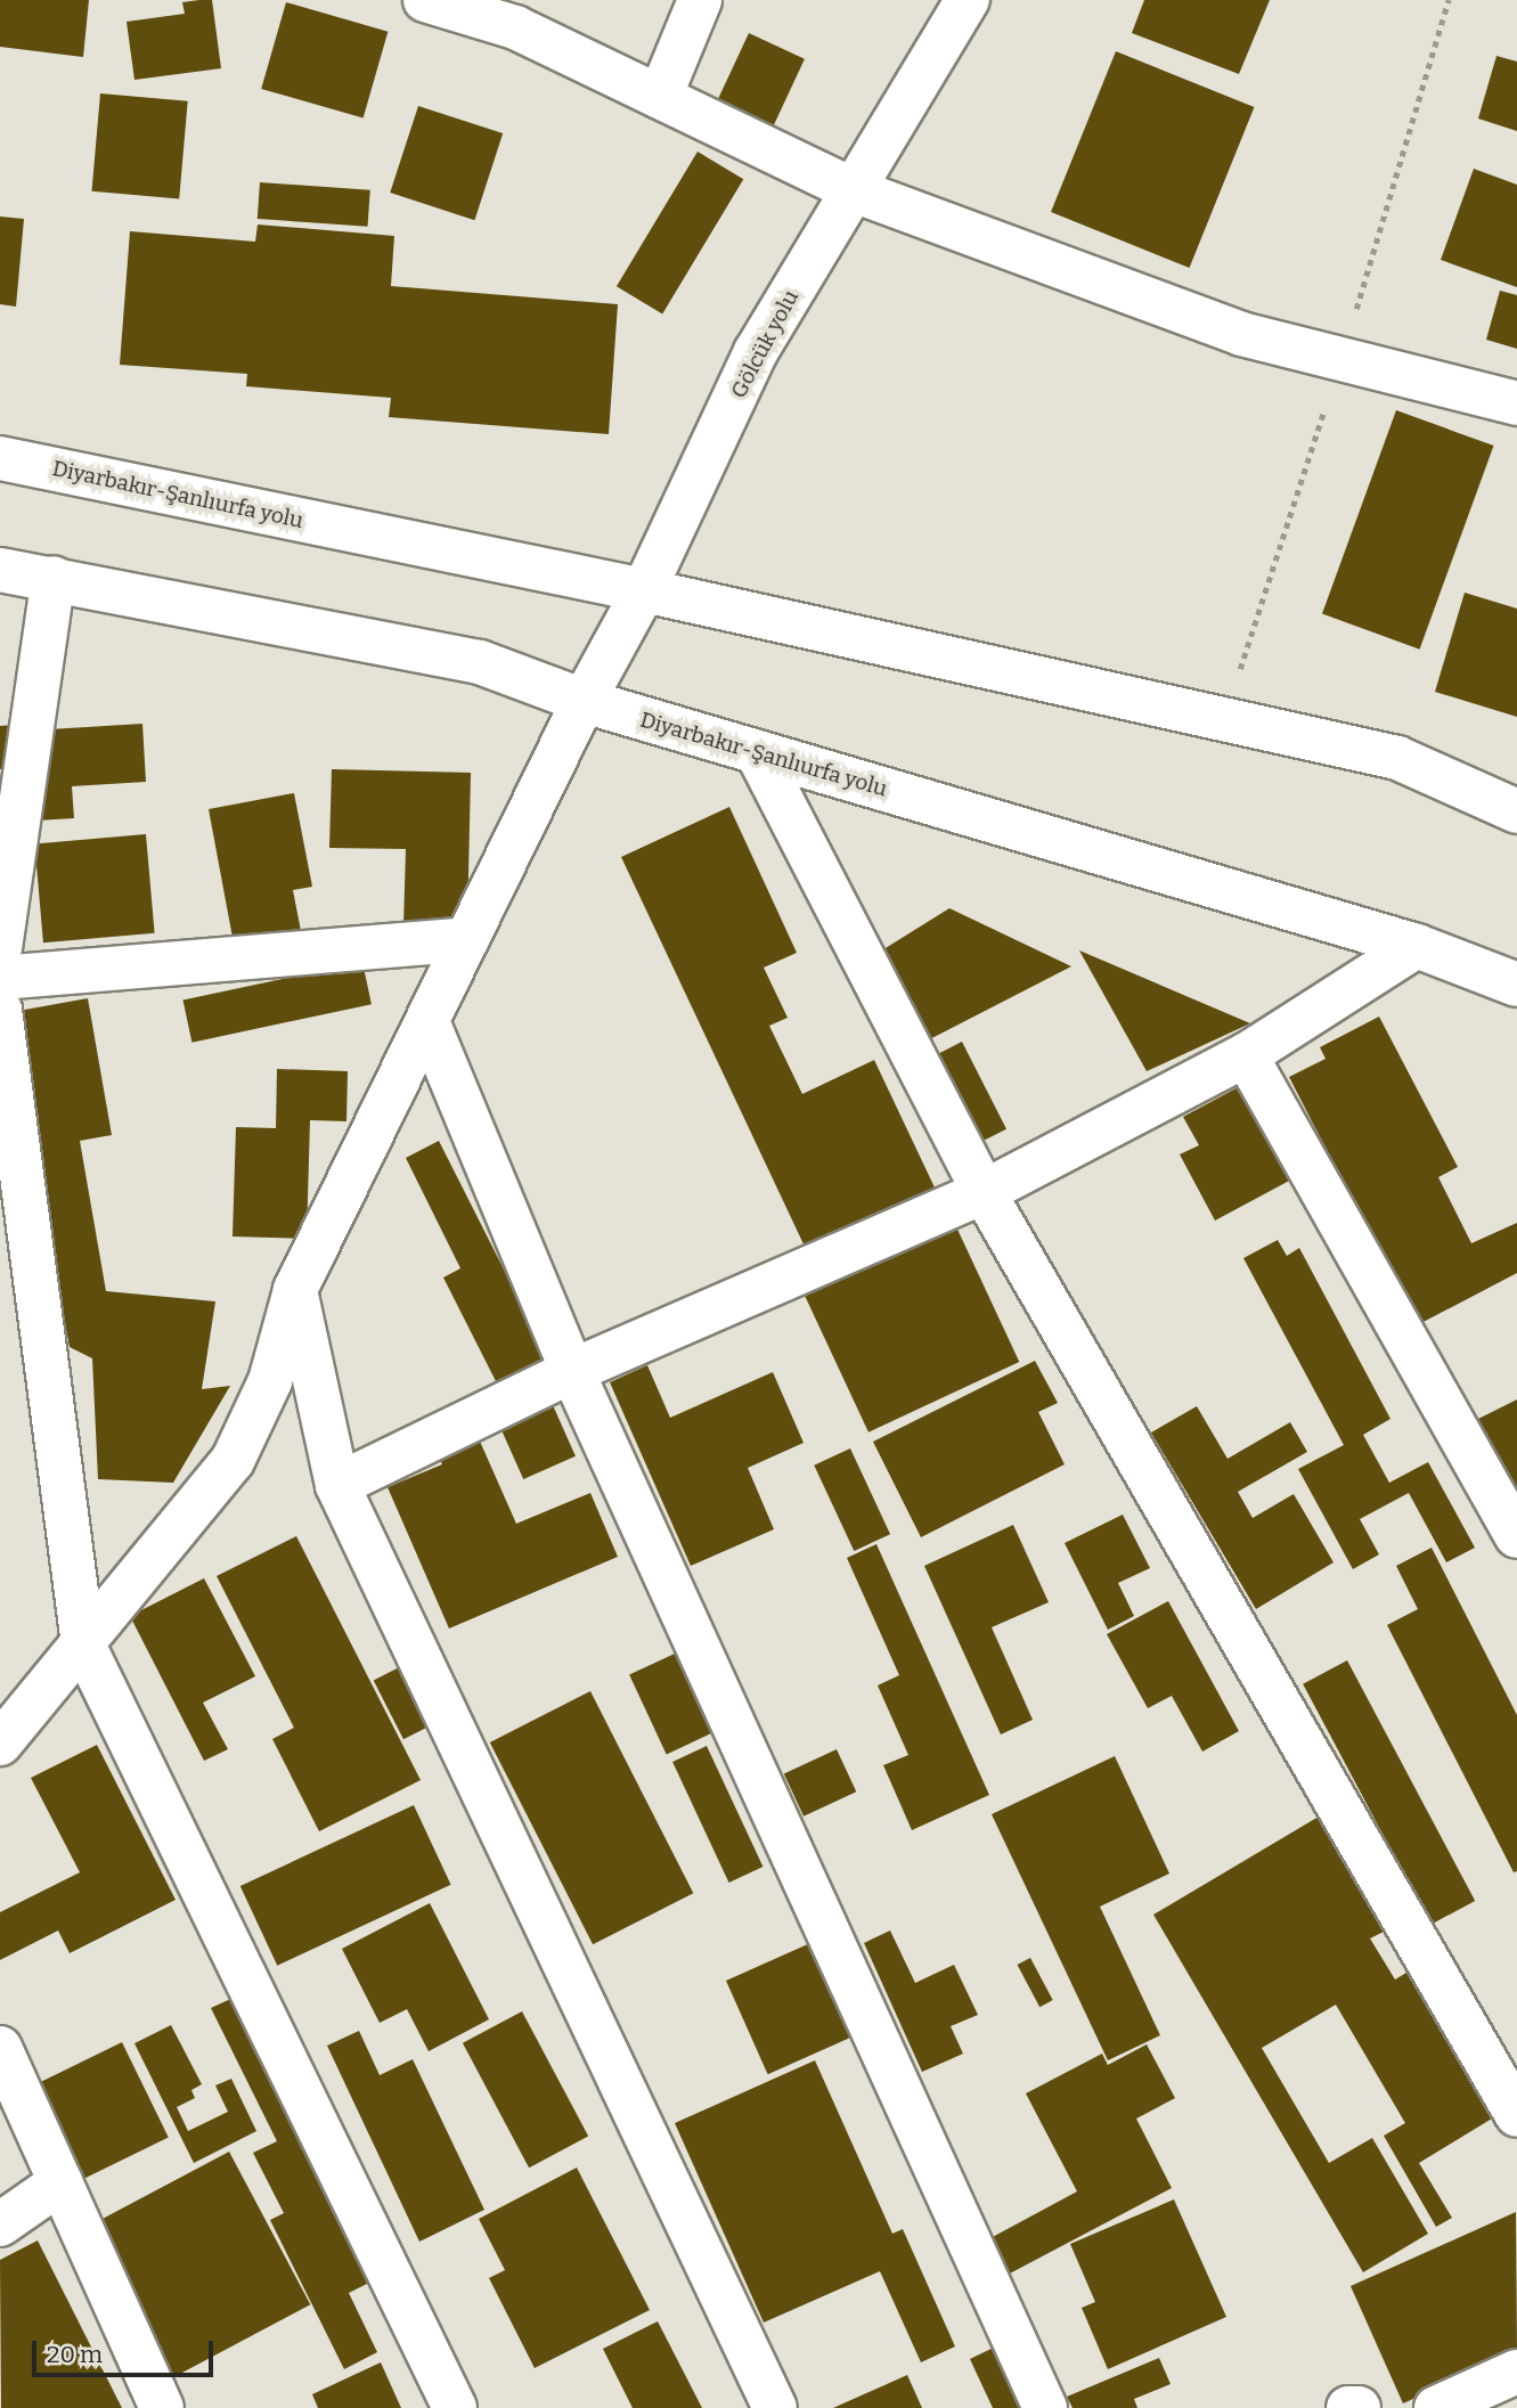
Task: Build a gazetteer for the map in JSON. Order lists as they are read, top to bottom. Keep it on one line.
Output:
{"streets":{"main road":["Gölcük yolu","Diyarbakır-Şanlıurfa yolu"]},"crossings":[["Gölcük yolu","Diyarbakır-Şanlıurfa yolu"]],"scale_bar":"20 m"}
